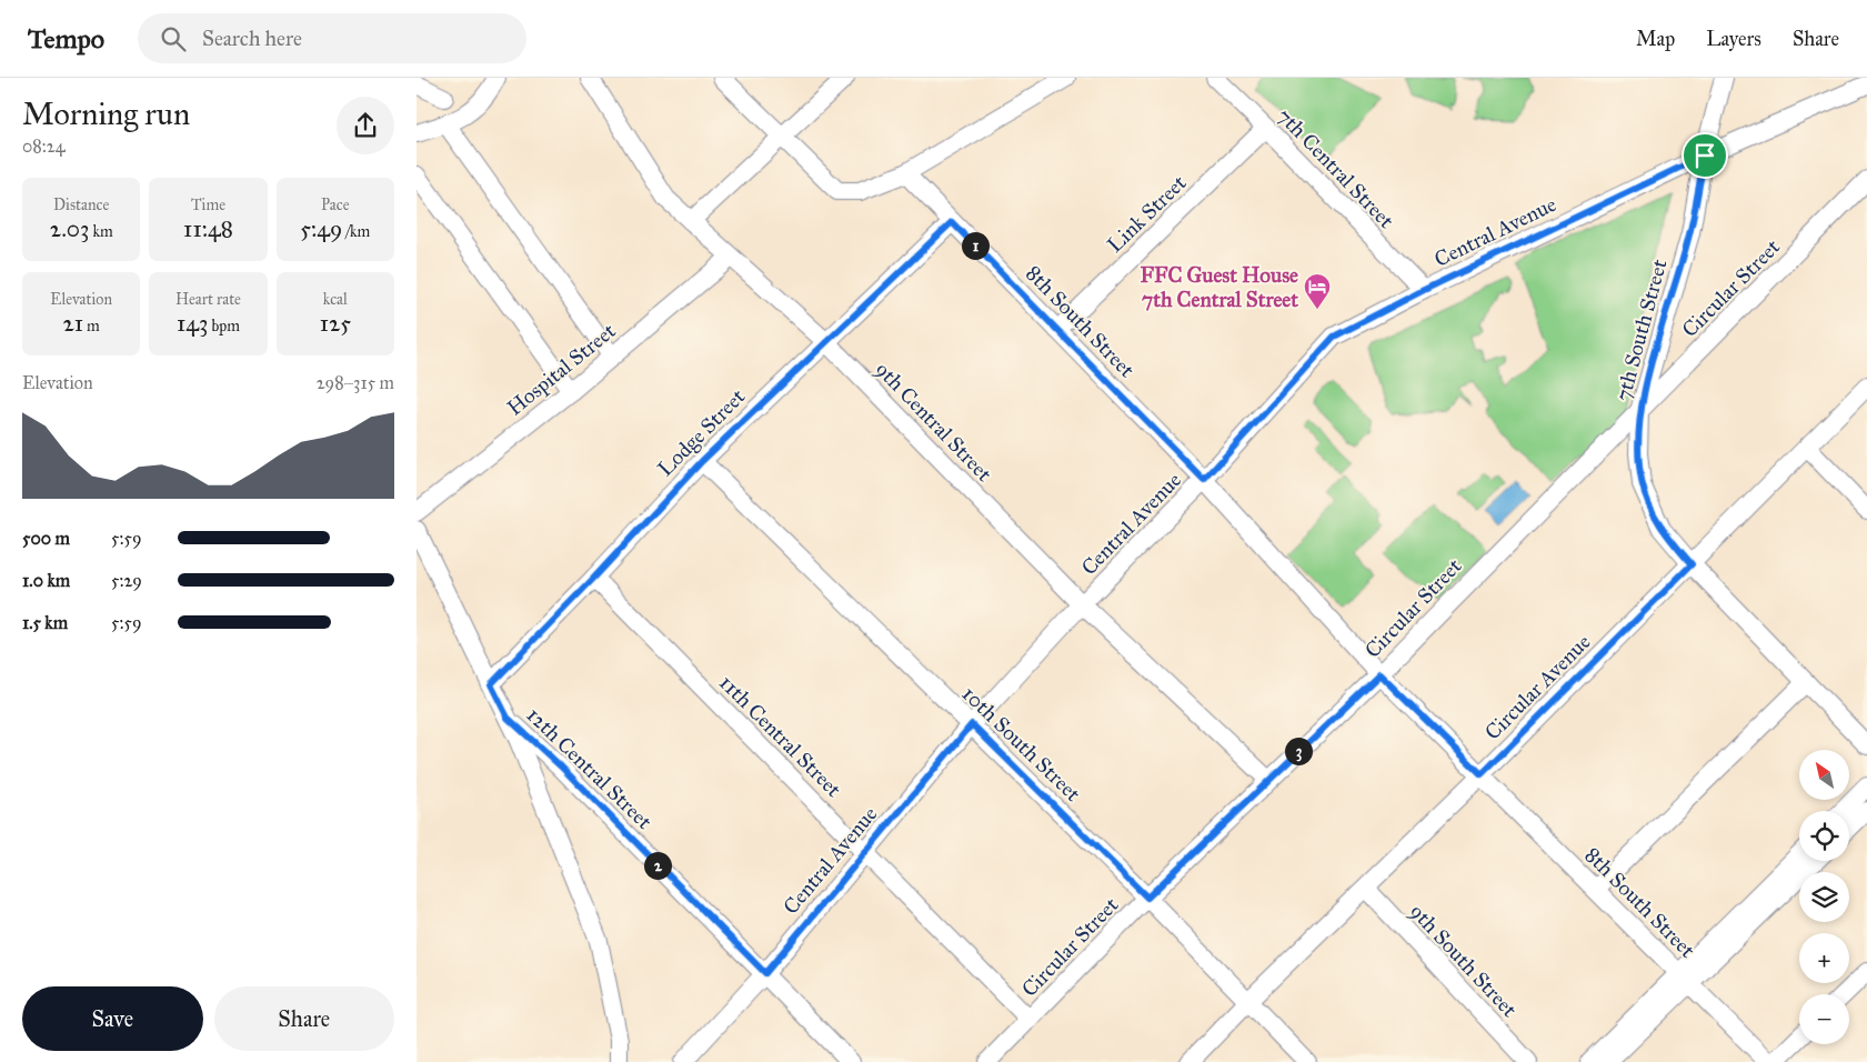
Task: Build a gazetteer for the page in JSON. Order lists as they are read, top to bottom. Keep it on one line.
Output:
{"streets":{"street":["7th Central Street","Link Street","Central Avenue","Circular Street","8th South Street","7th South Street","Hospital Street","9th Central Street","Lodge Street","Circular Avenue","11th Central Street","10th South Street","12th Central Street","9th South Street"]},"crossings":[["7th Central Street","Link Street"],["7th Central Street","Central Avenue"],["Link Street","8th South Street"],["Central Avenue","8th South Street"],["Central Avenue","7th South Street"],["Central Avenue","9th Central Street"],["Central Avenue","11th Central Street"],["Central Avenue","10th South Street"],["Central Avenue","12th Central Street"],["Circular Street","8th South Street"],["Circular Street","7th South Street"],["Circular Street","9th Central Street"],["Circular Street","11th Central Street"],["Circular Street","10th South Street"],["8th South Street","Lodge Street"],["8th South Street","Circular Avenue"],["7th South Street","Circular Avenue"],["Hospital Street","9th Central Street"],["9th Central Street","Lodge Street"],["Lodge Street","11th Central Street"],["Lodge Street","10th South Street"],["Circular Avenue","10th South Street"],["Circular Avenue","9th South Street"]],"places":{"hotel":["FFC Guest House 7th Central Street"]},"north":"top left","page":{"header":"Tempo","search":"Search here","nav":["Map","Layers","Share"],"heading":["Morning run","08:24"],"stats":[["Distance","2.03 km"],["Time","11:48"],["Pace","5:49 /km"],["Elevation","21 m"],["Heart rate","143 bpm"],["kcal","125"]],"pins":["1","3","2"],"chart":["Elevation","298–315 m"],"list":[{"name":"500 m","note":"5:59"},{"name":"1.0 km","note":"5:29"},{"name":"1.5 km","note":"5:59"}],"map_buttons":["+","−"],"buttons":["Save","Share"]}}
